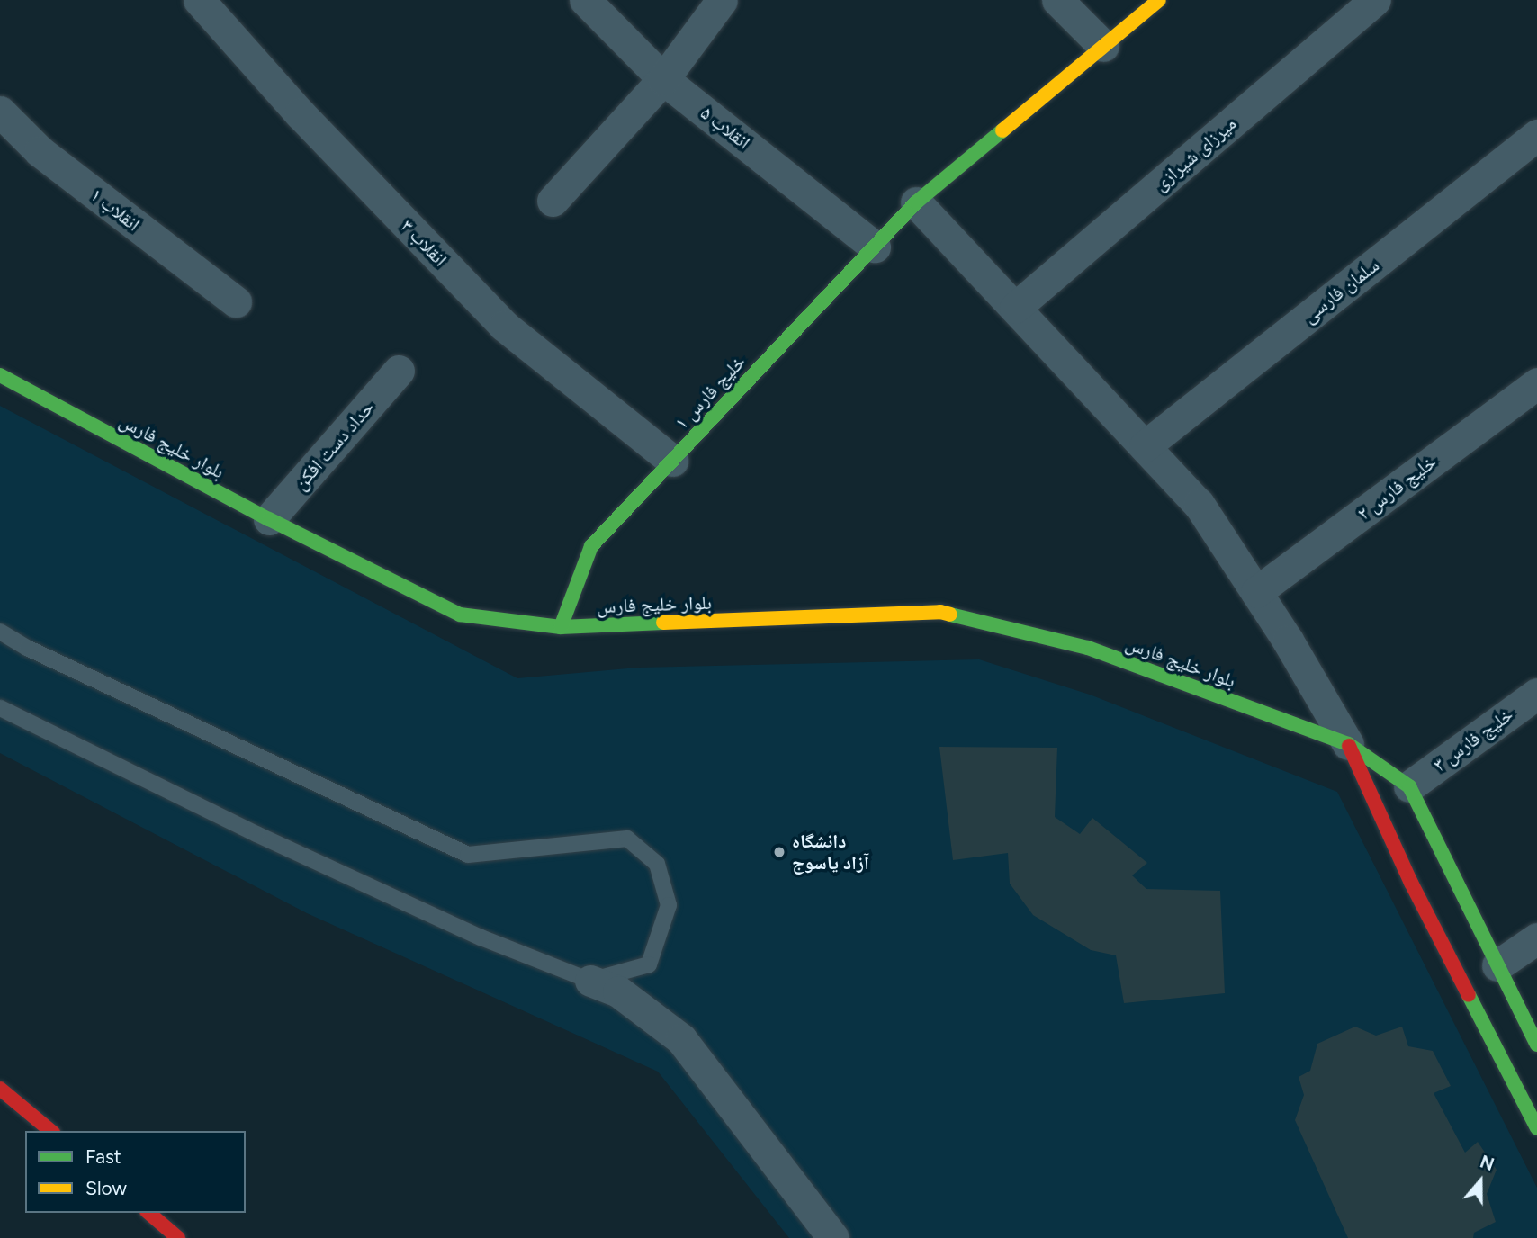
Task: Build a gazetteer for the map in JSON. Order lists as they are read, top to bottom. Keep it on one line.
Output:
{"streets":{"street":["انقلاب ۵","میرزای شیرازی","انقلاب ۱","انقلاب ۳","سلمان فارسی","خلیج فارس ۱","حداد دست افکن","بلوار خلیج فارس","خلیج فارس ۲","خلیج فارس ۳"]},"crossings":[["انقلاب ۵","خلیج فارس ۱"],["انقلاب ۳","خلیج فارس ۱"],["خلیج فارس ۱","بلوار خلیج فارس"],["حداد دست افکن","بلوار خلیج فارس"],["بلوار خلیج فارس","خلیج فارس ۳"]],"places":["دانشگاه آزاد یاسوج"],"legend":["Fast","Slow"],"north":"top"}
